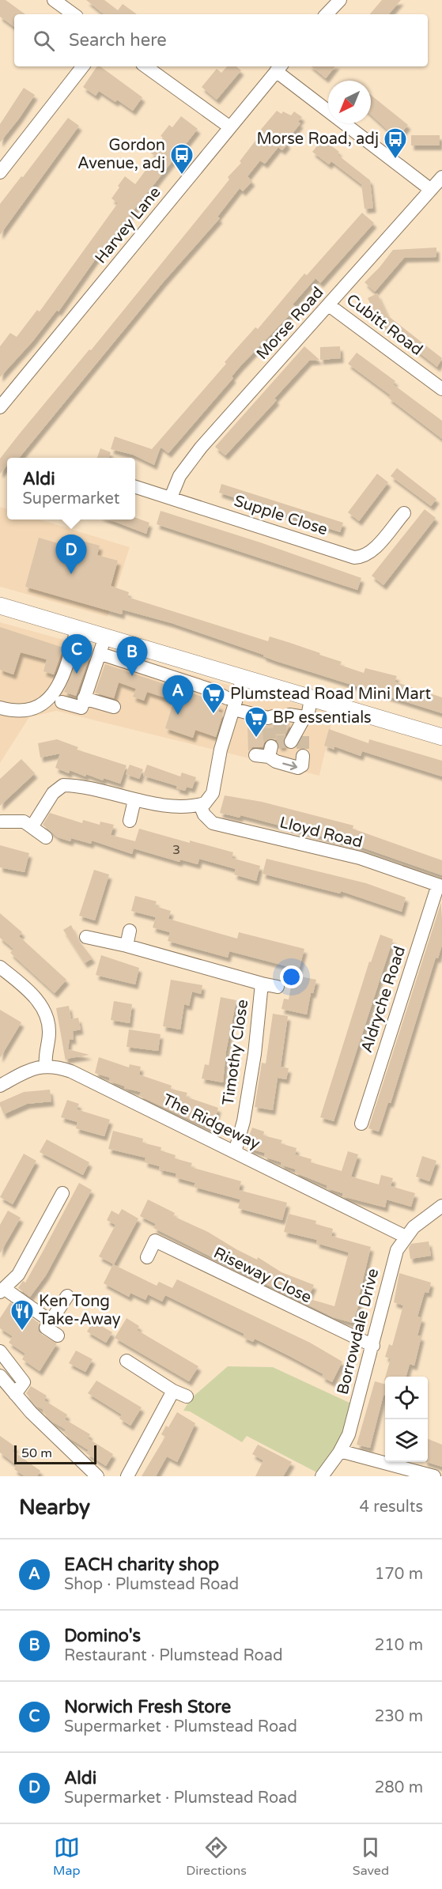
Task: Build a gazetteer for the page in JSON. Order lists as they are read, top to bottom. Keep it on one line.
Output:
{"streets":{"street":["Harvey Lane","Morse Road","Cubitt Road","Supple Close","Lloyd Road","Aldryche Road","Timothy Close","The Ridgeway","Riseway Close","Borrowdale Drive"]},"crossings":[["Morse Road","Cubitt Road"],["Morse Road","Supple Close"],["Lloyd Road","Aldryche Road"],["Timothy Close","The Ridgeway"],["The Ridgeway","Borrowdale Drive"],["Riseway Close","Borrowdale Drive"]],"places":{"bus stop":["Morse Road, adj","Gordon Avenue, adj"],"supermarket":["Plumstead Road Mini Mart","BP essentials"],"restaurant":["Ken Tong Take-Away"]},"house_numbers":["3"],"scale_bar":"50 m","north":"bottom left","page":{"search":"Search here","popup":["Aldi","Supermarket"],"pins":["D","C","B","A"],"scale":"50 m","heading":["Nearby","4 results"],"list":[{"mark":"A","name":"EACH charity shop","note":"Shop · Plumstead Road","value":"170 m"},{"mark":"B","name":"Domino's","note":"Restaurant · Plumstead Road","value":"210 m"},{"mark":"C","name":"Norwich Fresh Store","note":"Supermarket · Plumstead Road","value":"230 m"},{"mark":"D","name":"Aldi","note":"Supermarket · Plumstead Road","value":"280 m"}],"nav":["Map","Directions","Saved"]}}
